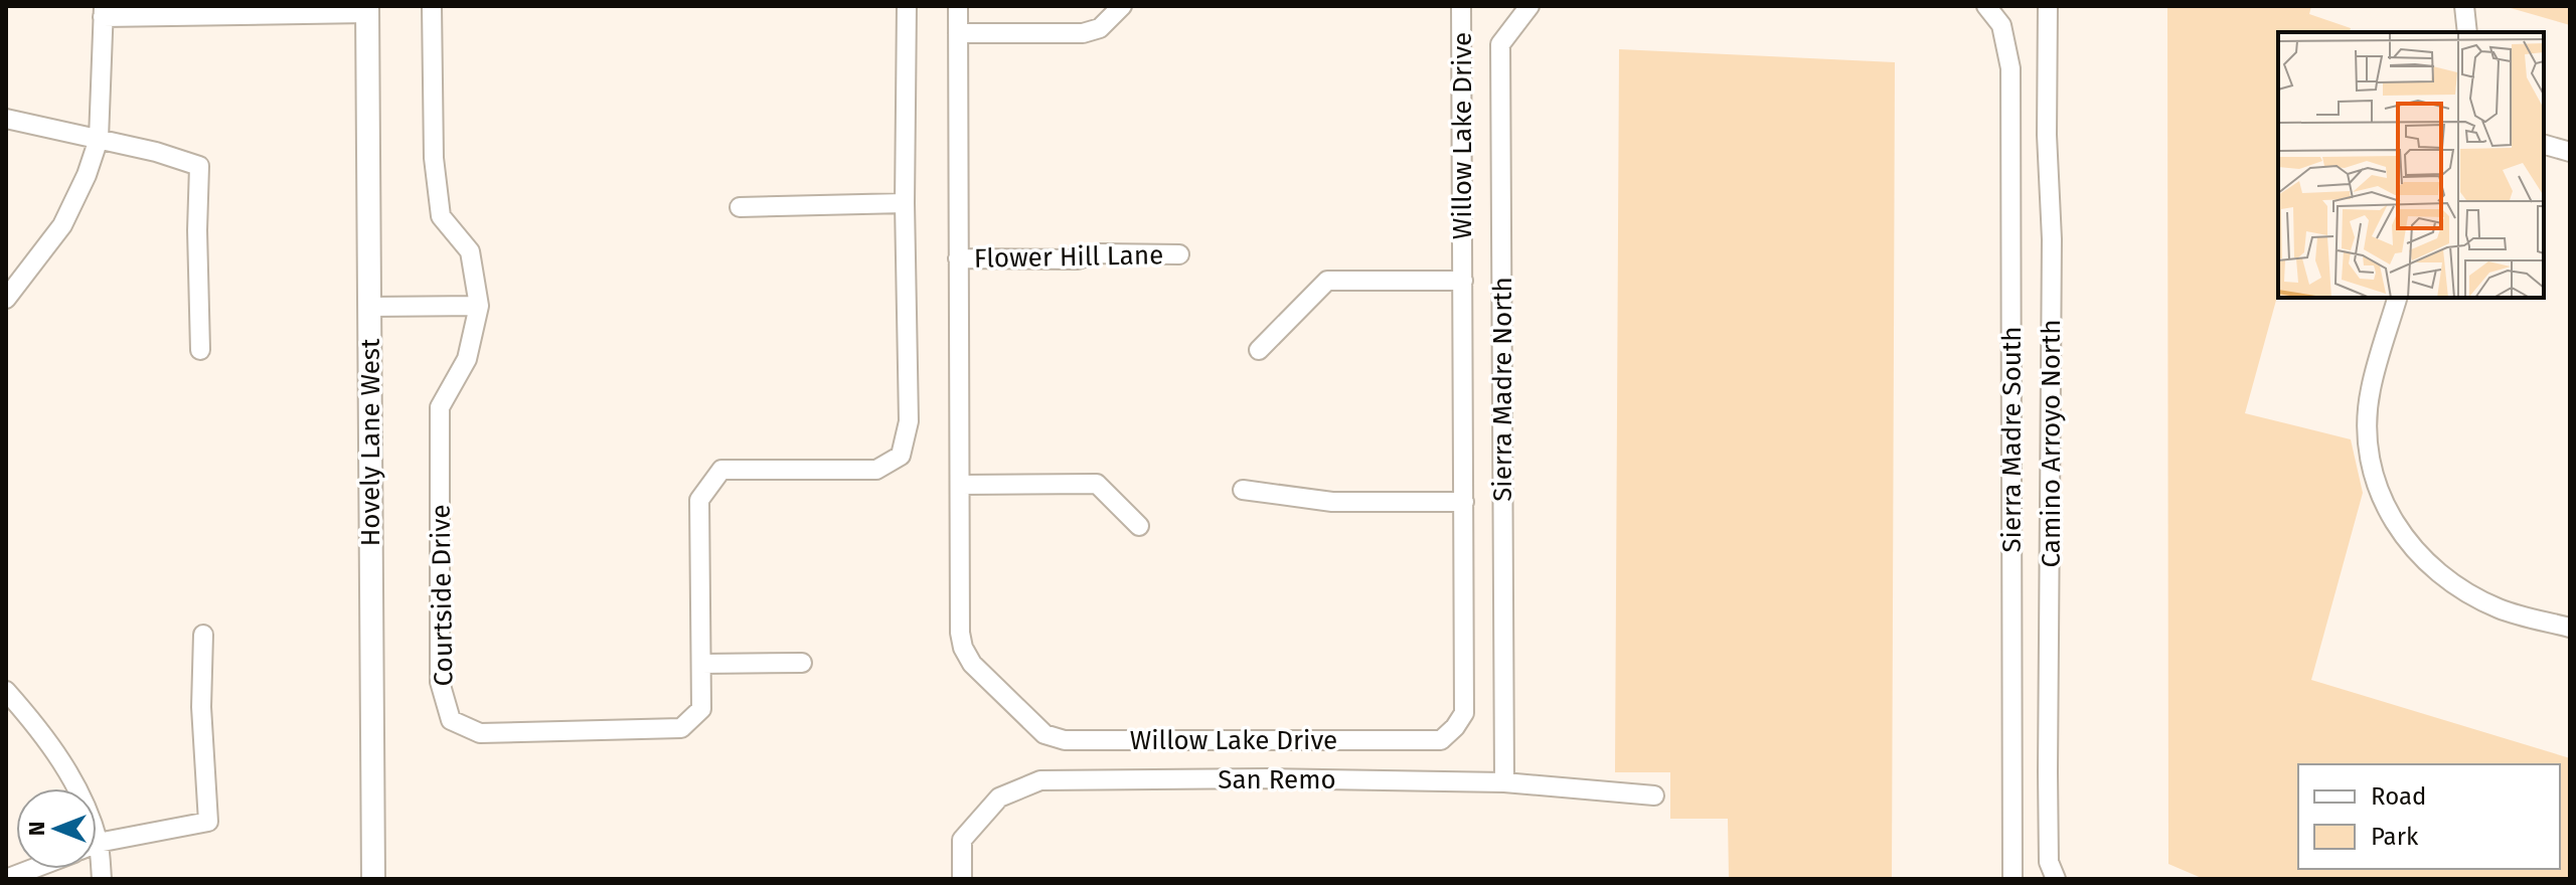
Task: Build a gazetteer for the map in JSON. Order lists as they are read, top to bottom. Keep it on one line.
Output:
{"streets":{"street":["Willow Lake Drive","Flower Hill Lane","Sierra Madre North","Sierra Madre South","Hovely Lane West","Camino Arroyo North","Courtside Drive","San Remo"]},"crossings":[["Willow Lake Drive","Flower Hill Lane"],["Sierra Madre North","San Remo"]],"legend":["Road","Park"],"north":"left"}
